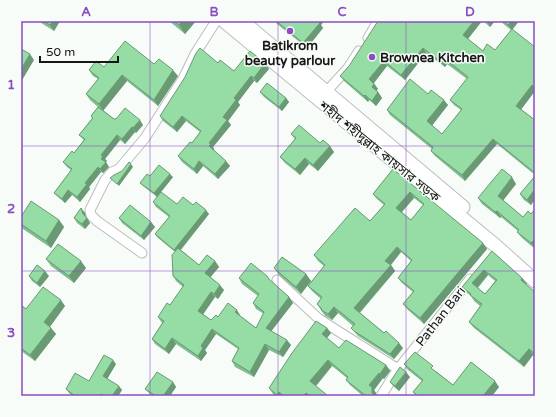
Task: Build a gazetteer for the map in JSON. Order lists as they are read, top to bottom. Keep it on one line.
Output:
{"streets":{"main road":["শহীদ শহীদুল্লাহ কায়সার সড়ক"],"street":["Pathan Bari"]},"places":["Batikrom beauty parlour","Brownea Kitchen"],"scale_bar":"50 m","grid":{"columns":["A","B","C","D"],"rows":["1","2","3"]}}
